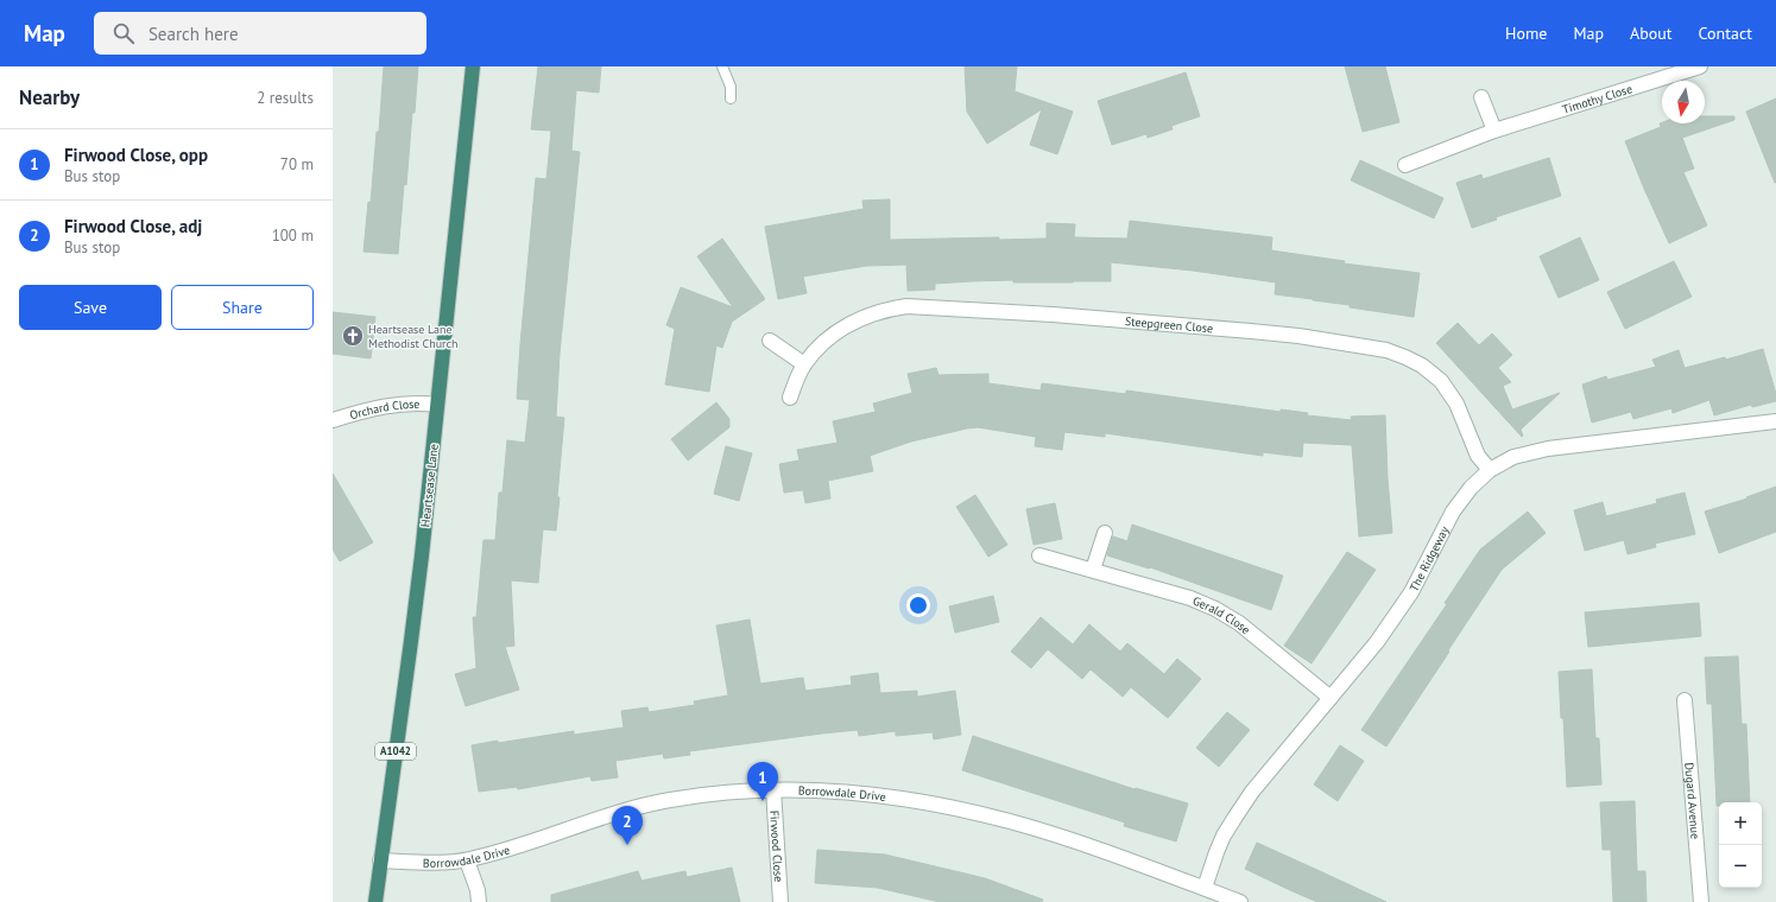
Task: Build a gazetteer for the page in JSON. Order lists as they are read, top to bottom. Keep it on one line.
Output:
{"streets":{"highway":["Heartsease Lane","A1042"],"street":["Timothy Close","Steepgreen Close","Orchard Close","The Ridgeway","Gerald Close","Borrowdale Drive","Dugard Avenue","Firwood Close"]},"crossings":[["Steepgreen Close","The Ridgeway"],["Orchard Close","Heartsease Lane"],["Heartsease Lane","Borrowdale Drive"],["The Ridgeway","Gerald Close"],["The Ridgeway","Borrowdale Drive"],["Borrowdale Drive","Firwood Close"]],"places":{"church":["Heartsease Lane Methodist Church"]},"north":"bottom","page":{"header":"Map","search":"Search here","nav":["Home","Map","About","Contact"],"heading":["Nearby","2 results"],"list":[{"mark":"1","name":"Firwood Close, opp","note":"Bus stop","value":"70 m"},{"mark":"2","name":"Firwood Close, adj","note":"Bus stop","value":"100 m"}],"buttons":["Save","Share"],"pins":["1","2"],"map_buttons":["+","−"]}}
